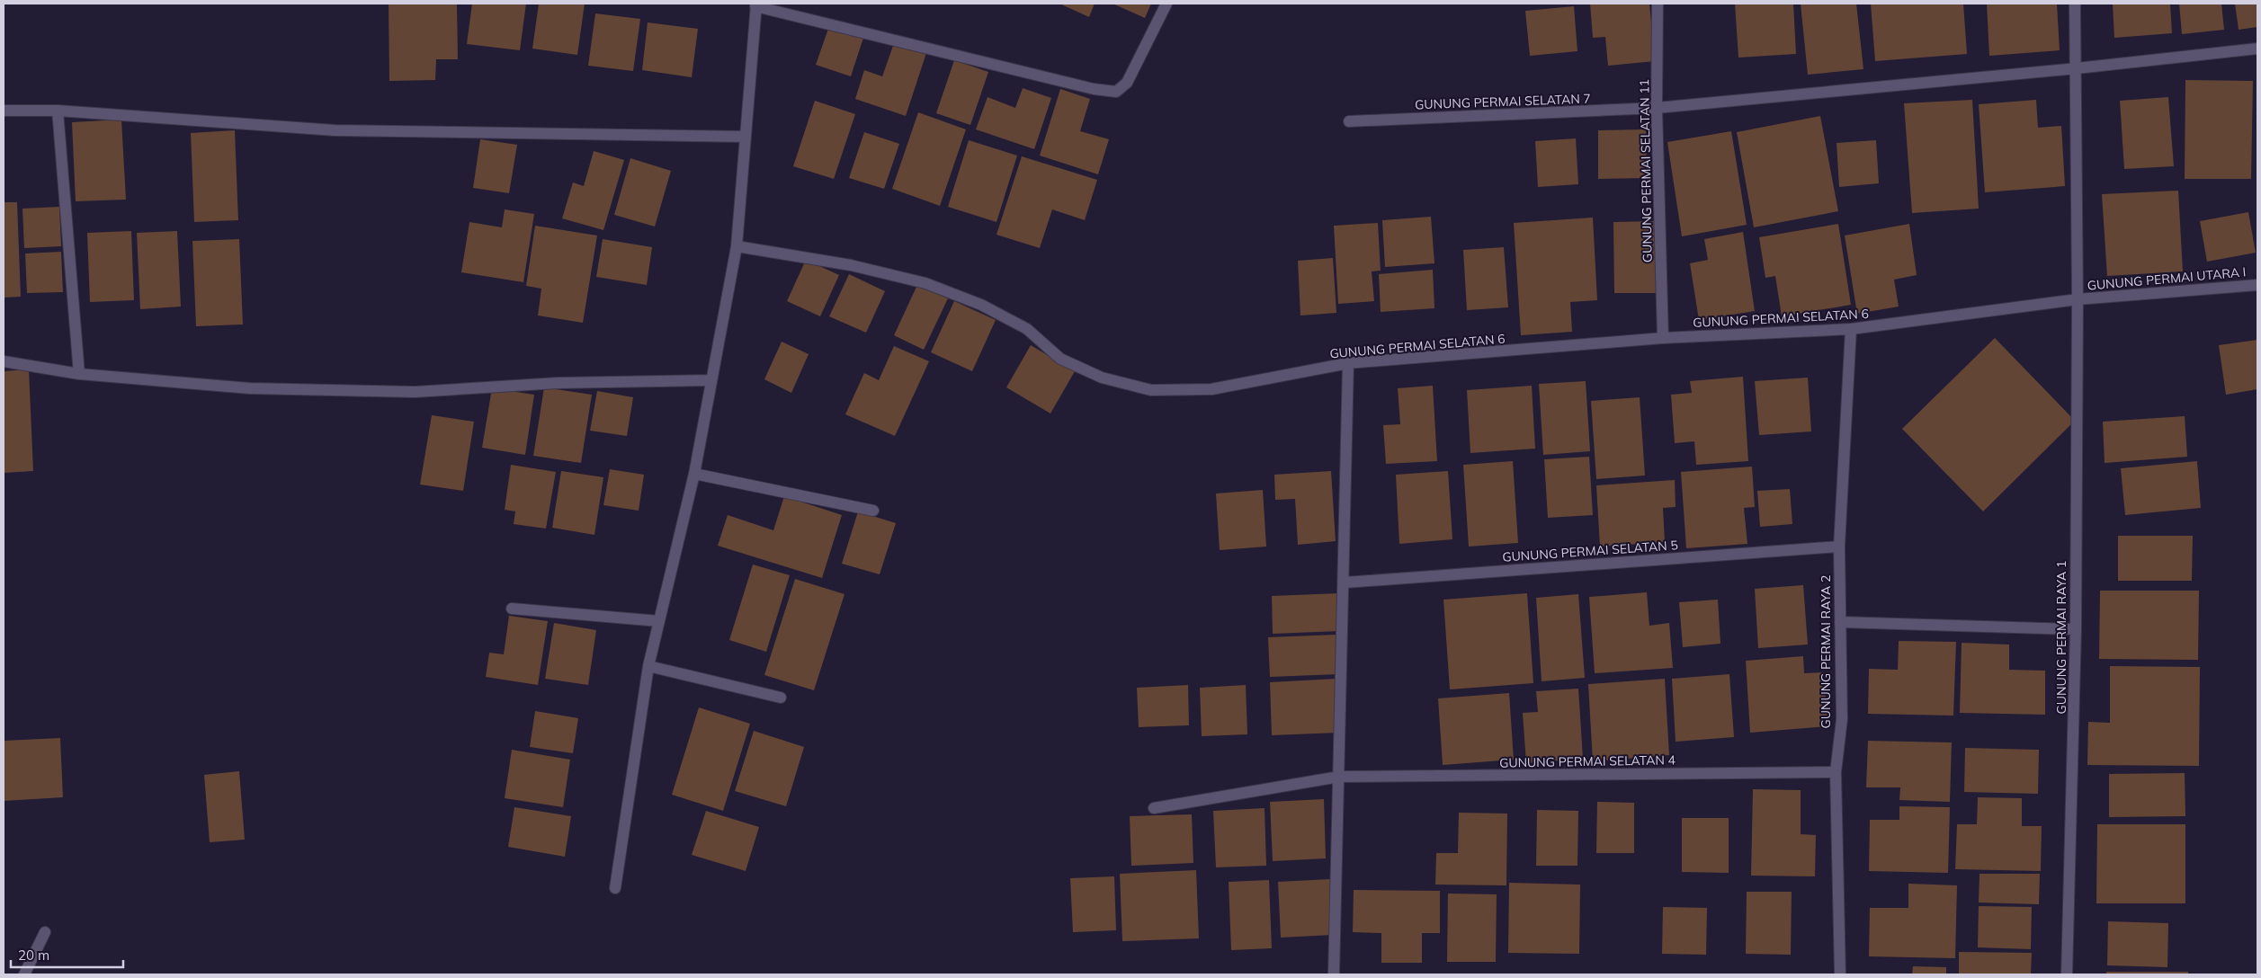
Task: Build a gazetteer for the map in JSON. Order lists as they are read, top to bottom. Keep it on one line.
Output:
{"streets":{"street":["GUNUNG PERMAI SELATAN 7","GUNUNG PERMAI SELATAN 11","GUNUNG PERMAI UTARA I","GUNUNG PERMAI SELATAN 6","GUNUNG PERMAI SELATAN 5","GUNUNG PERMAI RAYA 1","GUNUNG PERMAI RAYA 2","GUNUNG PERMAI SELATAN 4"]},"crossings":[["GUNUNG PERMAI SELATAN 7","GUNUNG PERMAI SELATAN 11"],["GUNUNG PERMAI SELATAN 7","GUNUNG PERMAI RAYA 1"],["GUNUNG PERMAI SELATAN 11","GUNUNG PERMAI SELATAN 6"],["GUNUNG PERMAI UTARA I","GUNUNG PERMAI SELATAN 6"],["GUNUNG PERMAI UTARA I","GUNUNG PERMAI RAYA 1"],["GUNUNG PERMAI SELATAN 6","GUNUNG PERMAI RAYA 1"],["GUNUNG PERMAI SELATAN 6","GUNUNG PERMAI RAYA 2"],["GUNUNG PERMAI SELATAN 5","GUNUNG PERMAI RAYA 2"],["GUNUNG PERMAI RAYA 2","GUNUNG PERMAI SELATAN 4"]],"scale_bar":"20 m"}
